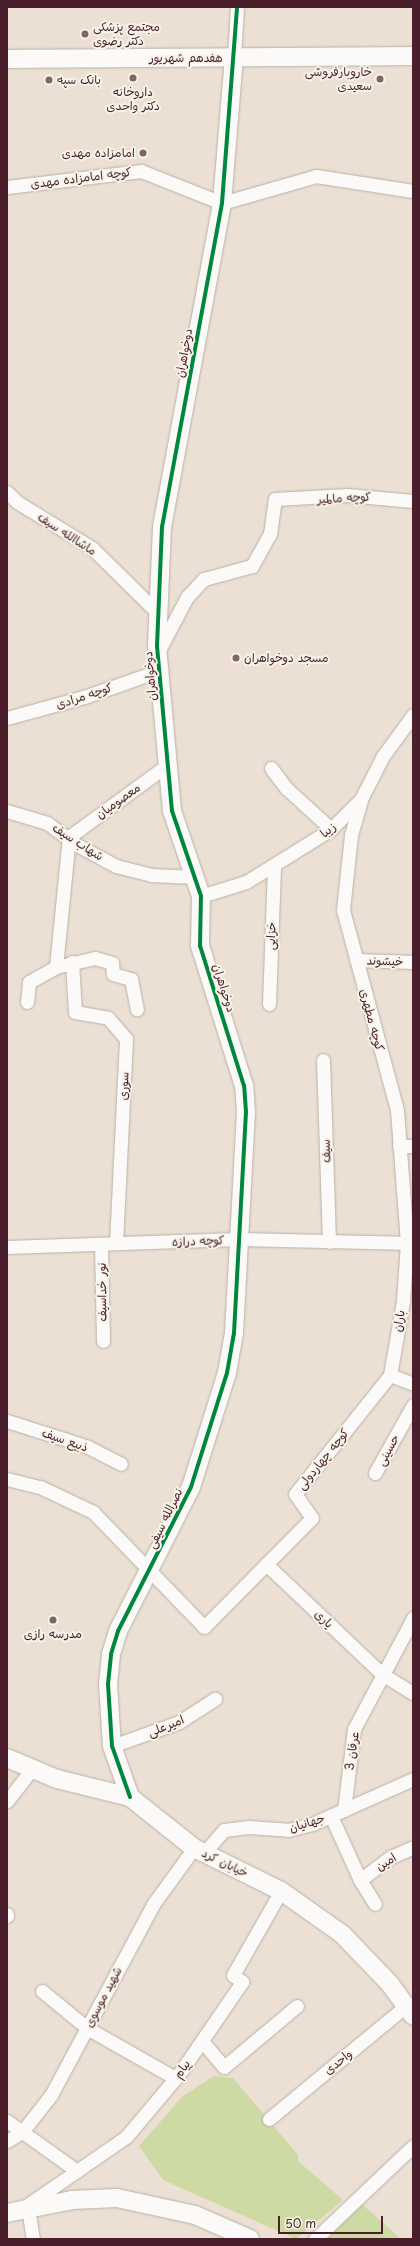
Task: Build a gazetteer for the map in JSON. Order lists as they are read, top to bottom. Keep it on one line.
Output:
{"streets":{"street":["هفدهم شهریور","کوچه امامزاده مهدی","دوخواهران","کوچه مالمیر","ماشاالله سیف","کوچه مرادی","معصومیان","زیبا","شهاب سیف","خزایی","خیشوند","کوچه مطهری","سوری","سیف","کوچه درازه","نور خداسیف","باران","ذبیع سیف","حسینی","کوچه چهاردولی","نصرالله سیفی","یاری","امیرعلی","عرفان 3","جهانیان","امین","خیابان کرد","شهید موسوی","واحدی","پیام"]},"crossings":[["هفدهم شهریور","دوخواهران"],["کوچه امامزاده مهدی","دوخواهران"],["دوخواهران","کوچه مالمیر"],["دوخواهران","ماشاالله سیف"],["دوخواهران","کوچه مرادی"],["دوخواهران","معصومیان"],["دوخواهران","زیبا"],["دوخواهران","شهاب سیف"],["دوخواهران","کوچه درازه"],["دوخواهران","نصرالله سیفی"],["معصومیان","شهاب سیف"],["زیبا","خزایی"],["زیبا","کوچه مطهری"],["خیشوند","کوچه مطهری"],["کوچه مطهری","کوچه درازه"],["کوچه مطهری","باران"],["سوری","کوچه درازه"],["سیف","کوچه درازه"],["کوچه درازه","نور خداسیف"],["کوچه درازه","باران"],["کوچه درازه","نصرالله سیفی"],["باران","کوچه چهاردولی"],["کوچه چهاردولی","نصرالله سیفی"],["کوچه چهاردولی","یاری"],["نصرالله سیفی","امیرعلی"],["نصرالله سیفی","خیابان کرد"],["یاری","عرفان 3"],["عرفان 3","جهانیان"],["جهانیان","خیابان کرد"],["جهانیان","شهید موسوی"],["خیابان کرد","شهید موسوی"],["خیابان کرد","واحدی"],["خیابان کرد","پیام"]],"places":["مجتمع پزشکی دکتر رضوی","داروخانه دکتر واحدی","خاروبارفروشی سعیدی","بانک سپه","امامزاده مهدی","مسجد دوخواهران","مدرسه رازی"],"scale_bar":"50 m"}
